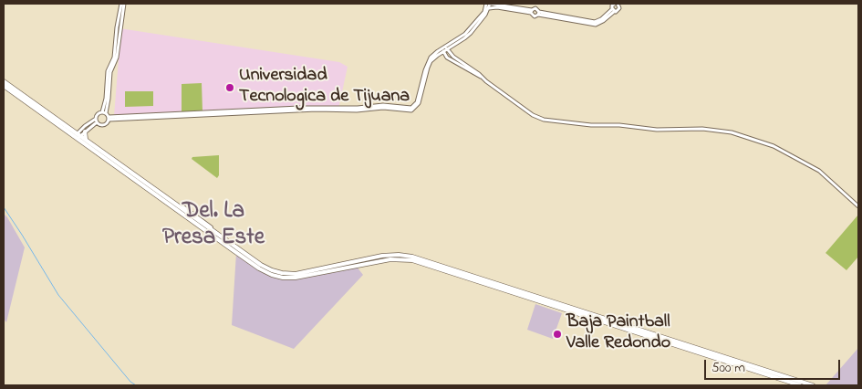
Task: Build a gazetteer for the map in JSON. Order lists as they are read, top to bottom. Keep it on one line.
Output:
{"districts":["Del. La Presa Este"],"places":["Universidad Tecnologica de Tijuana","Baja Paintball Valle Redondo"],"scale_bar":"500 m"}
